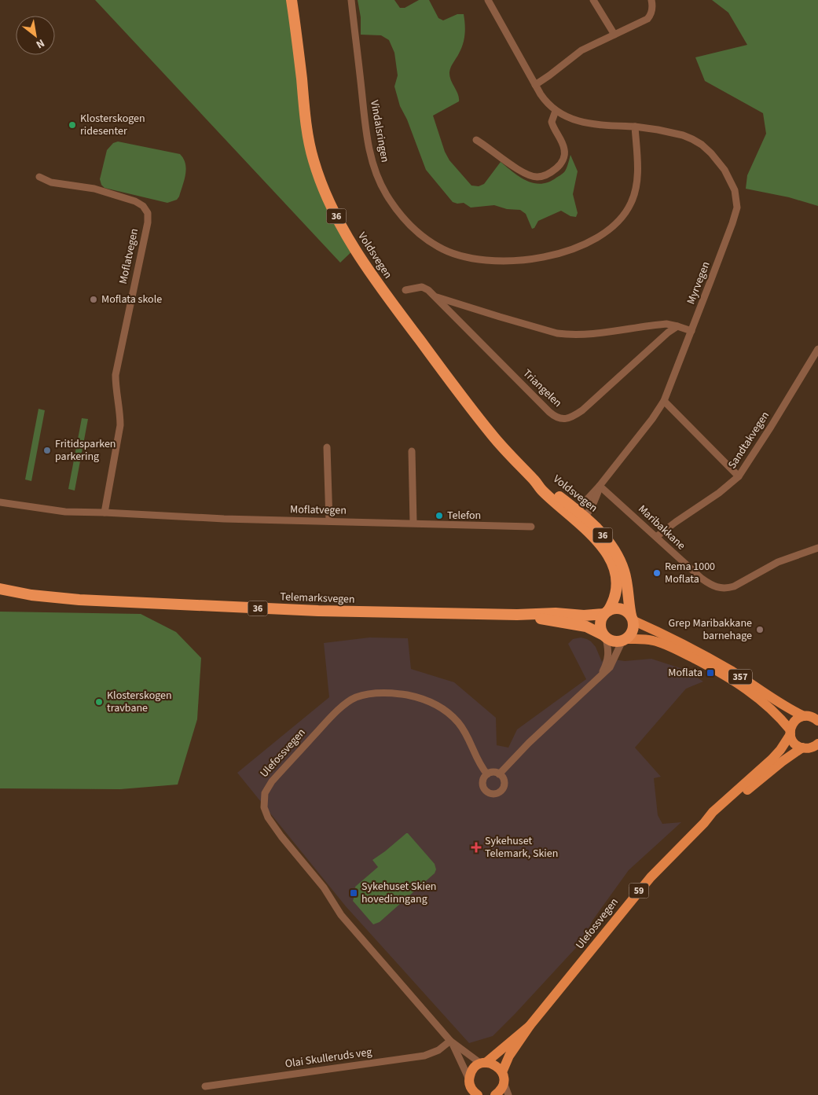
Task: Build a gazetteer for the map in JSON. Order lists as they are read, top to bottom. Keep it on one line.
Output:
{"streets":{"highway":["36","Voldsvegen","Telemarksvegen"],"main road":["357","Ulefossvegen","59"],"street":["Vindalsringen","Moflatvegen","Myrvegen","Triangelen","Sandtakvegen","Maribakkane","Olai Skulleruds veg"]},"crossings":[["Vindalsringen","Myrvegen"],["36","Voldsvegen"],["36","Telemarksvegen"],["36","357"],["Voldsvegen","Myrvegen"],["Voldsvegen","Telemarksvegen"],["Voldsvegen","357"],["Myrvegen","Triangelen"],["Myrvegen","Maribakkane"],["Sandtakvegen","Maribakkane"],["Telemarksvegen","357"],["357","Ulefossvegen"],["Ulefossvegen","59"],["Ulefossvegen","Olai Skulleruds veg"]],"places":{"other":["Klosterskogen ridesenter","Moflata skole","Fritidsparken parkering","Telefon","Rema 1000 Moflata","Grep Maribakkane barnehage","Klosterskogen travbane"],"transit":["Moflata","Sykehuset Skien hovedinngang"],"health":["Sykehuset Telemark, Skien"]},"north":"bottom right"}
